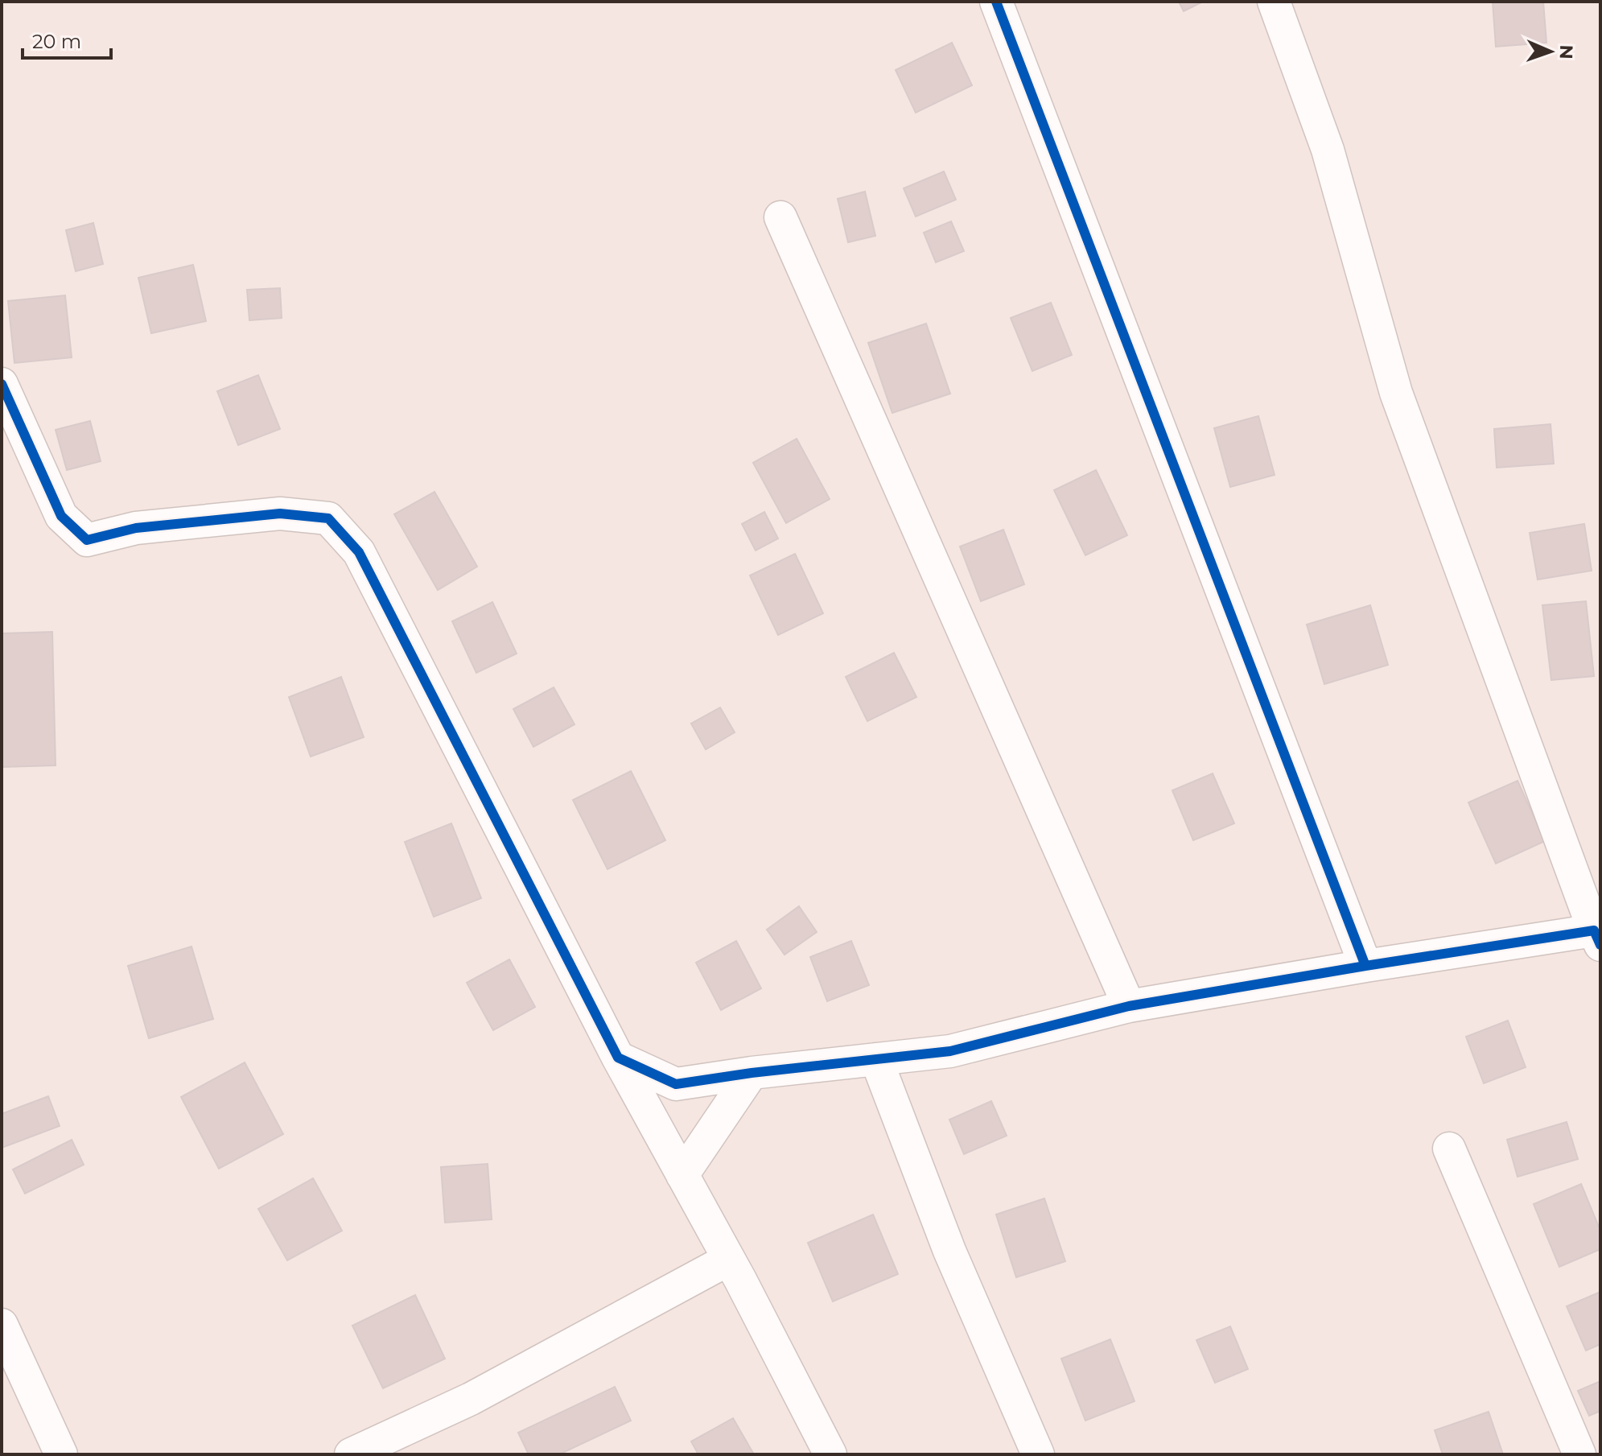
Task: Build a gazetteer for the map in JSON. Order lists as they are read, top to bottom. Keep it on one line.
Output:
{"scale_bar":"20 m","north":"right"}
